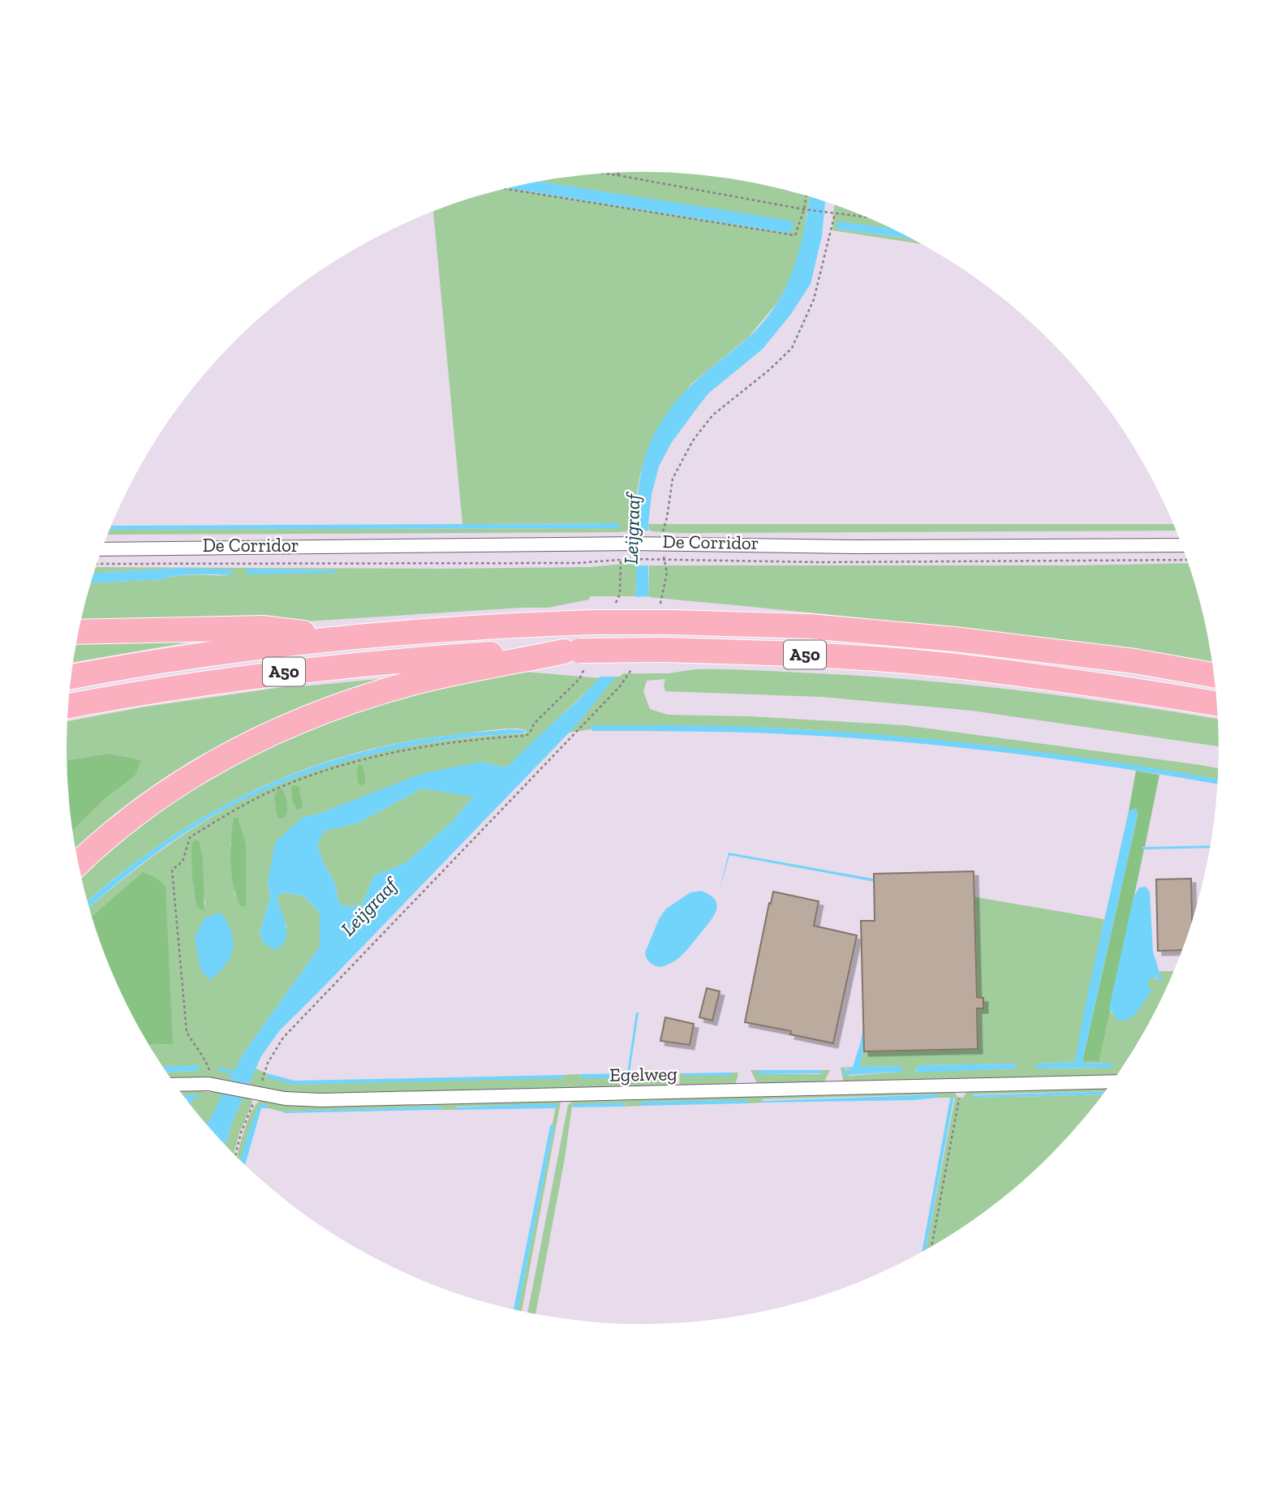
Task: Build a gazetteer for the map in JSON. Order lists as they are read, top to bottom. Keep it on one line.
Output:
{"streets":{"highway":["A50"],"street":["De Corridor","Egelweg"]},"water":["Leijgraaf"]}
